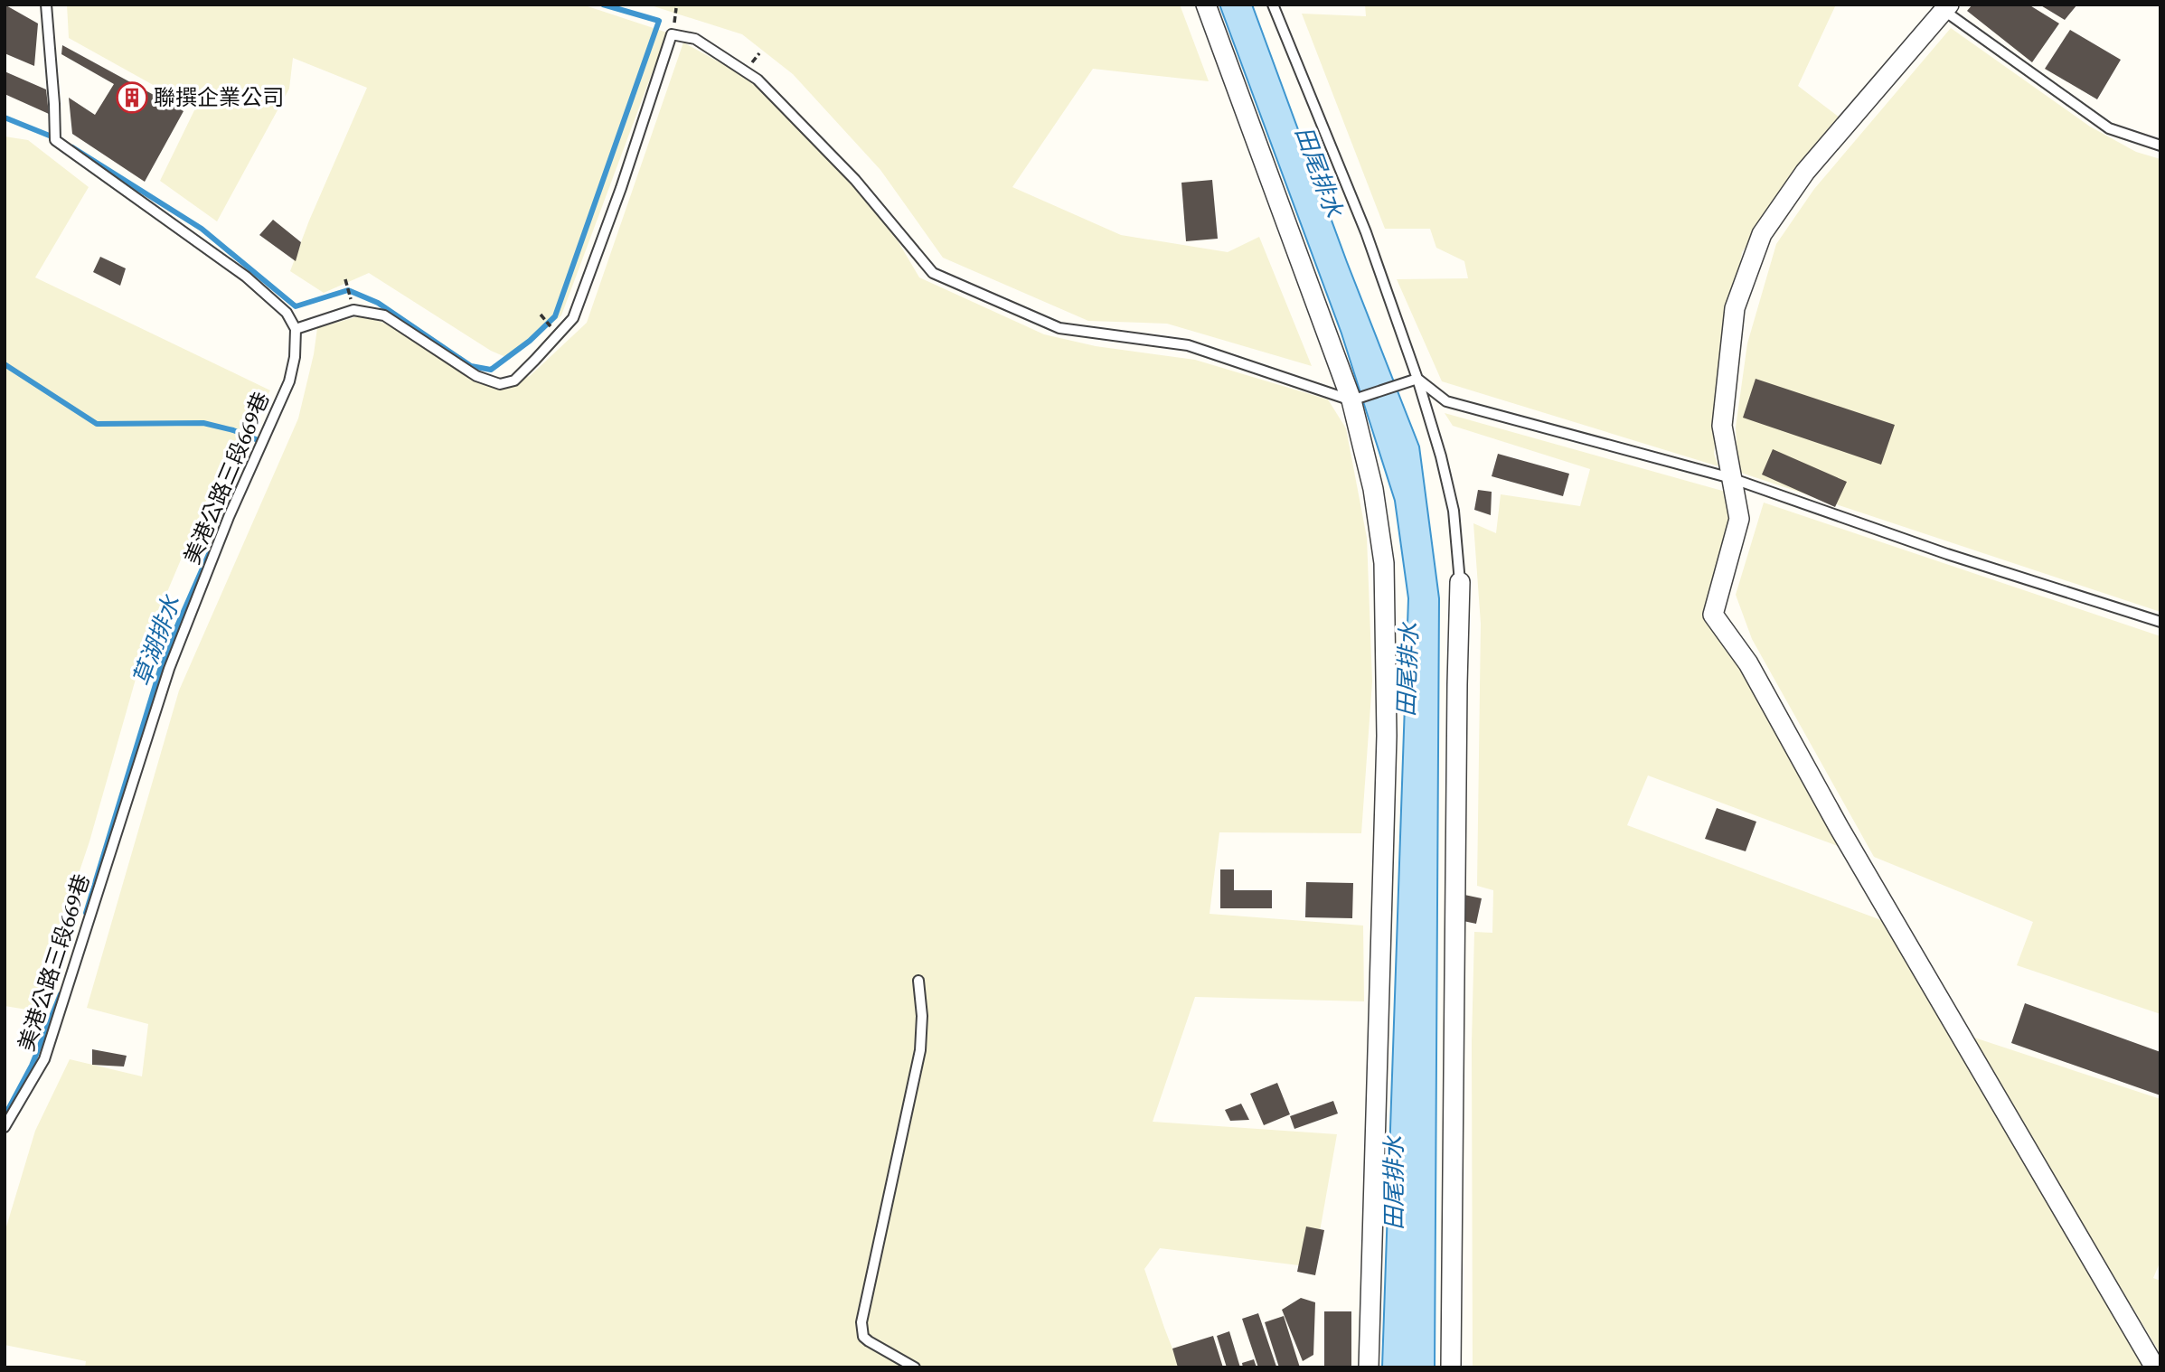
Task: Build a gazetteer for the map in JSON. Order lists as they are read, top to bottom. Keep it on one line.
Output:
{"streets":{"lane":["美港公路三段669巷"]},"water":["田尾排水","草湖排水"],"places":{"building":["聯撰企業公司"]}}
